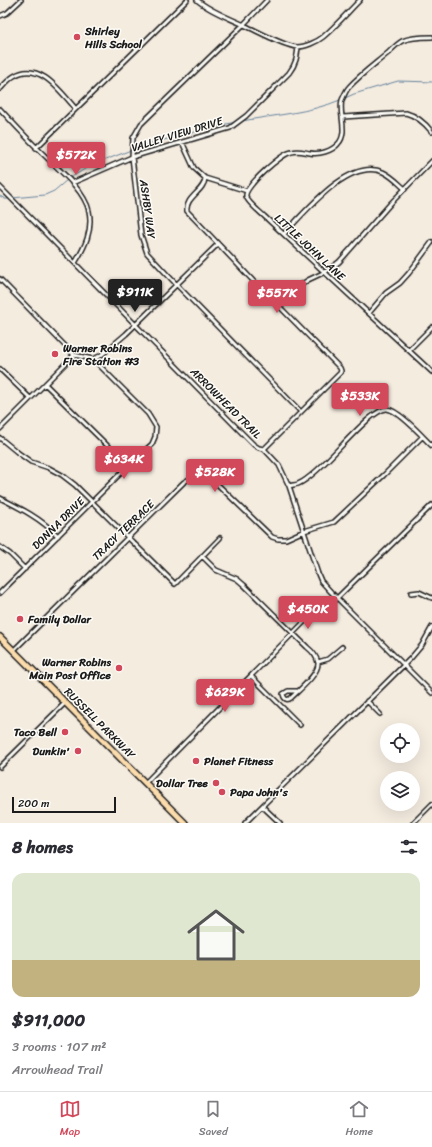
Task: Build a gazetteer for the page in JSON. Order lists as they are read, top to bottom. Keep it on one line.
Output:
{"streets":{"main road":["RUSSELL PARKWAY"],"street":["VALLEY VIEW DRIVE","ASHBY WAY","LITTLE JOHN LANE","ARROWHEAD TRAIL","DONNA DRIVE","TRACY TERRACE"]},"crossings":[["VALLEY VIEW DRIVE","ASHBY WAY"],["ASHBY WAY","ARROWHEAD TRAIL"],["TRACY TERRACE","RUSSELL PARKWAY"]],"places":["Shirley Hills School","Warner Robins Fire Station #3","Family Dollar","Warner Robins Main Post Office","Taco Bell","Dunkin'","Planet Fitness","Dollar Tree","Papa John's"],"scale_bar":"200 m","page":{"price":["$572K","$911K","$557K","$533K","$634K","$528K","$450K","$629K"],"scale":"200 m","heading":"8 homes","list":[{"name":"$911,000","note":"3 rooms · 107 m² · Arrowhead Trail"}],"tabs":["Map","Saved","Home"]}}
